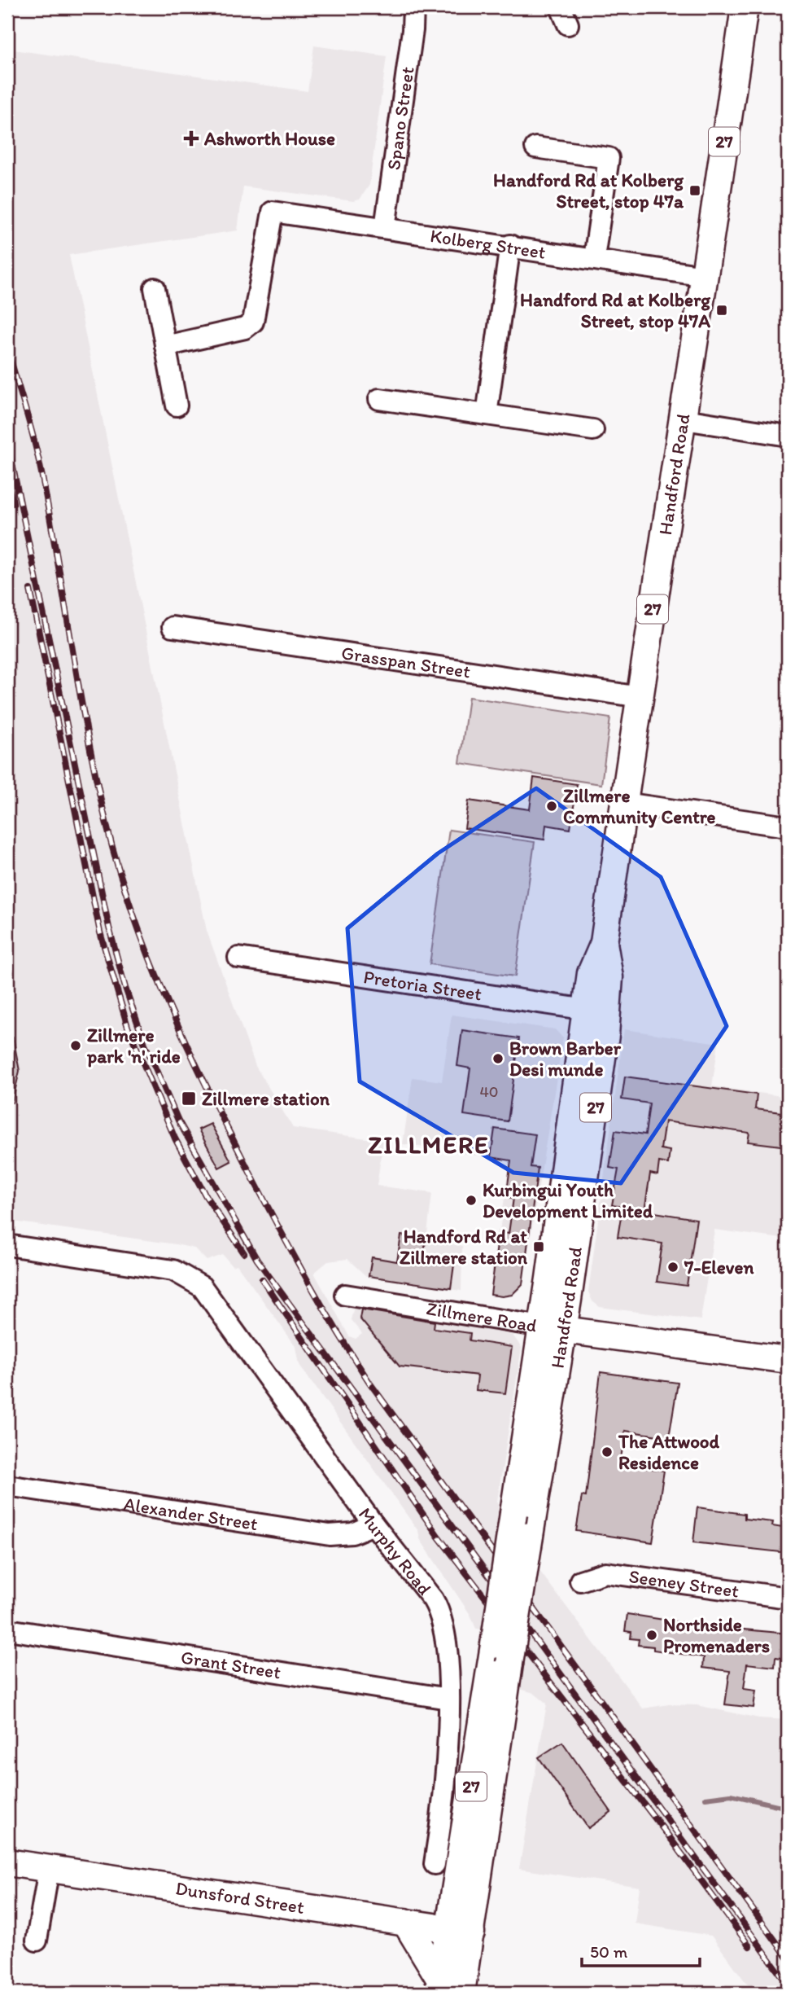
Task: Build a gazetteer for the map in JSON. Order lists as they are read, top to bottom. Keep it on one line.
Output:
{"streets":{"main road":["27","Handford Road","Zillmere Road","Dunsford Street"],"street":["Spano Street","Kolberg Street","Grasspan Street","Pretoria Street","Alexander Street","Murphy Road","Seeney Street","Grant Street"]},"crossings":[["Spano Street","Kolberg Street"],["27","Handford Road"],["27","Dunsford Street"],["Kolberg Street","Handford Road"],["Handford Road","Grasspan Street"],["Handford Road","Pretoria Street"],["Handford Road","Zillmere Road"],["Alexander Street","Murphy Road"],["Murphy Road","Grant Street"]],"districts":["ZILLMERE"],"places":{"health":["Ashworth House"],"transit":["Handford Rd at Kolberg Street, stop 47a","Handford Rd at Kolberg Street, stop 47A","Zillmere station","Handford Rd at Zillmere station"],"other":["Zillmere Community Centre","Zillmere park 'n' ride","Brown Barber Desi munde","Kurbingui Youth Development Limited","7-Eleven","The Attwood Residence","Northside Promenaders"]},"house_numbers":["40"],"scale_bar":"50 m"}
